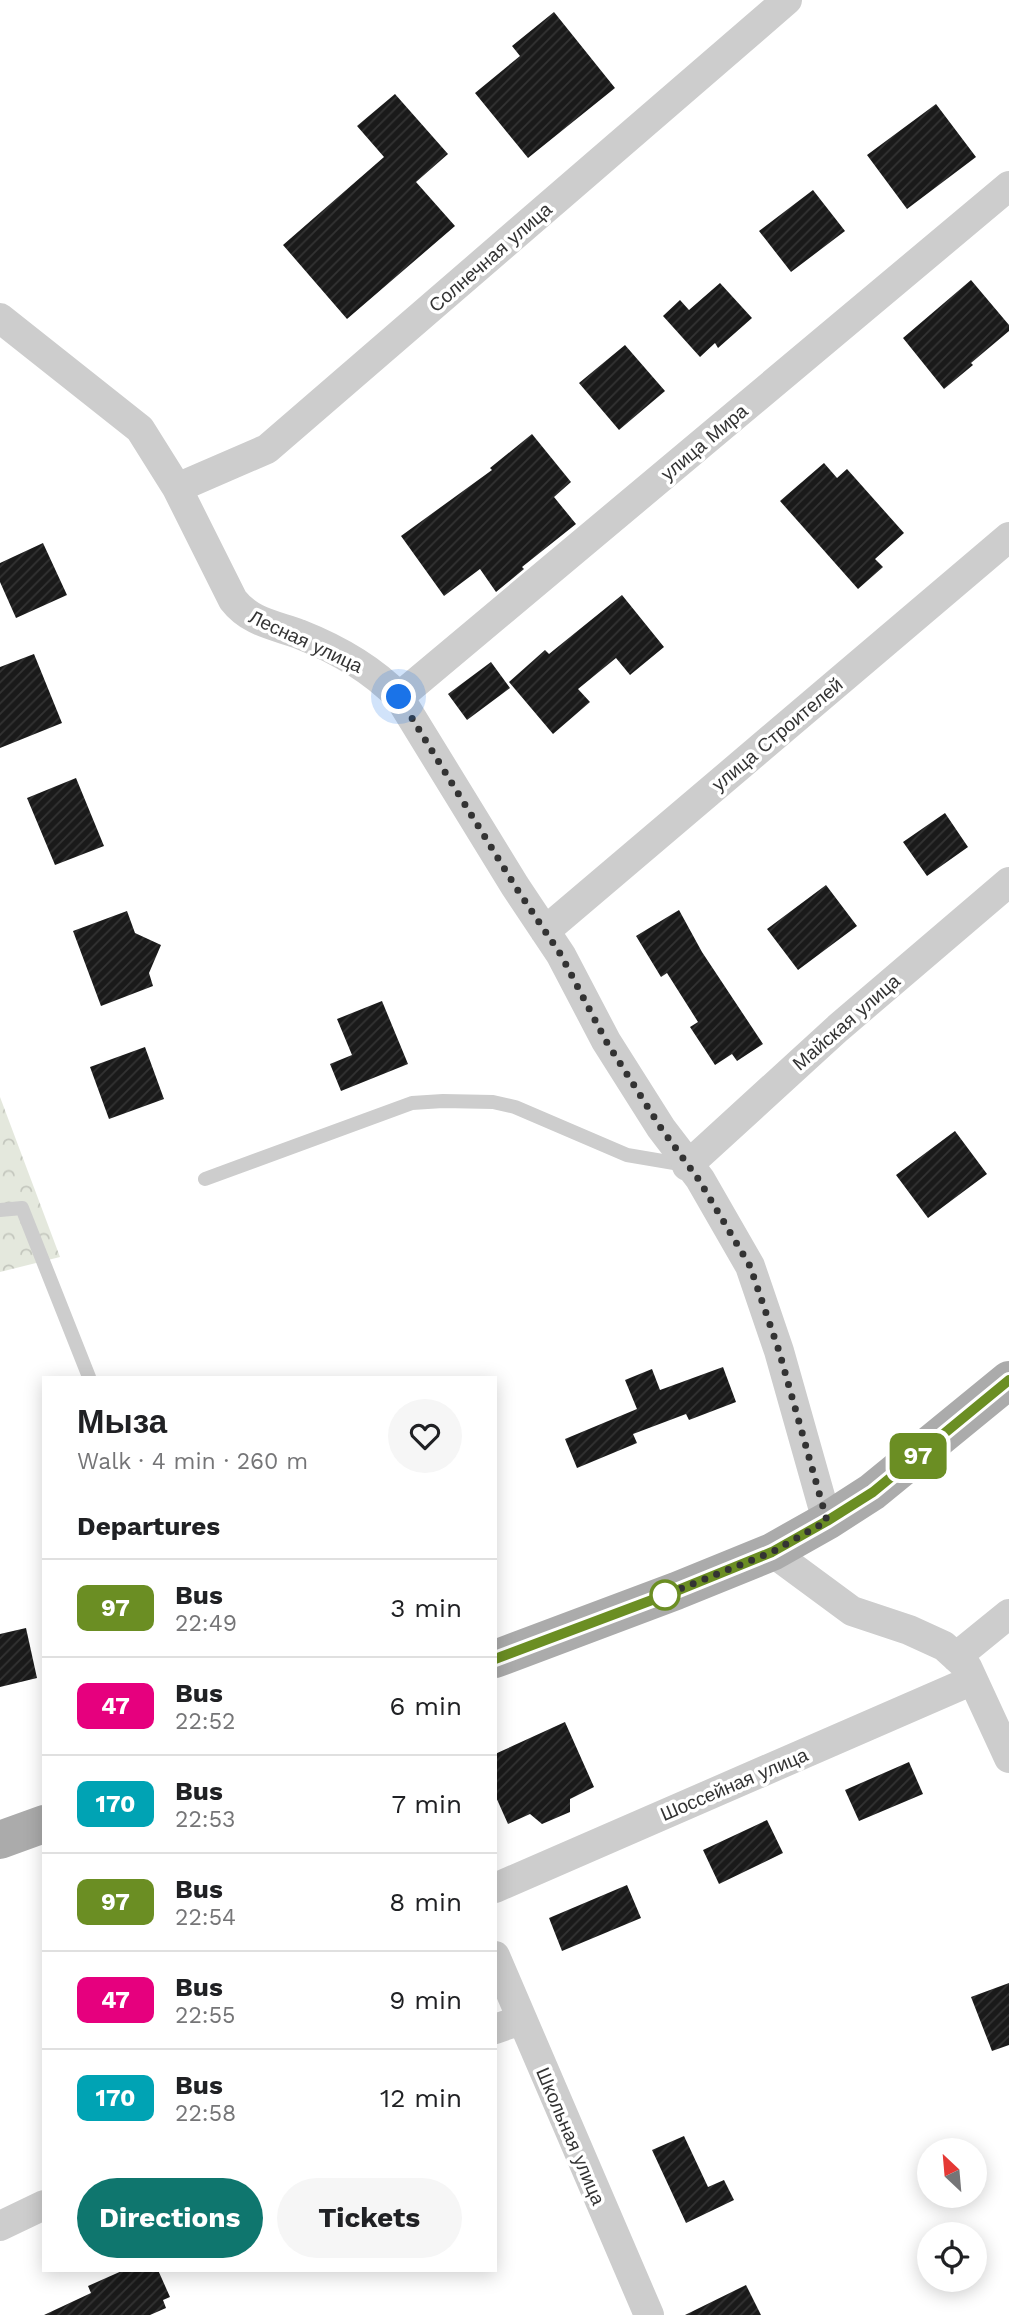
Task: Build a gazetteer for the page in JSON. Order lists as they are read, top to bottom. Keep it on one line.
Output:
{"streets":{"street":["Солнечная улица","улица Мира","Лесная улица","улица Строителей","Майская улица","Шоссейная улица","Школьная улица"]},"crossings":[["Солнечная улица","Лесная улица"],["улица Мира","Лесная улица"],["Лесная улица","улица Строителей"],["Лесная улица","Майская улица"]],"lines":["bus line 97"],"north":"top left","page":{"on_map":"97","heading":[["Мыза","Walk · 4 min · 260 m"],"Departures"],"list":[{"mark":"97","name":"Bus","note":"22:49","value":"3 min"},{"mark":"47","name":"Bus","note":"22:52","value":"6 min"},{"mark":"170","name":"Bus","note":"22:53","value":"7 min"},{"mark":"97","name":"Bus","note":"22:54","value":"8 min"},{"mark":"47","name":"Bus","note":"22:55","value":"9 min"},{"mark":"170","name":"Bus","note":"22:58","value":"12 min"}],"buttons":["Directions","Tickets"]}}
